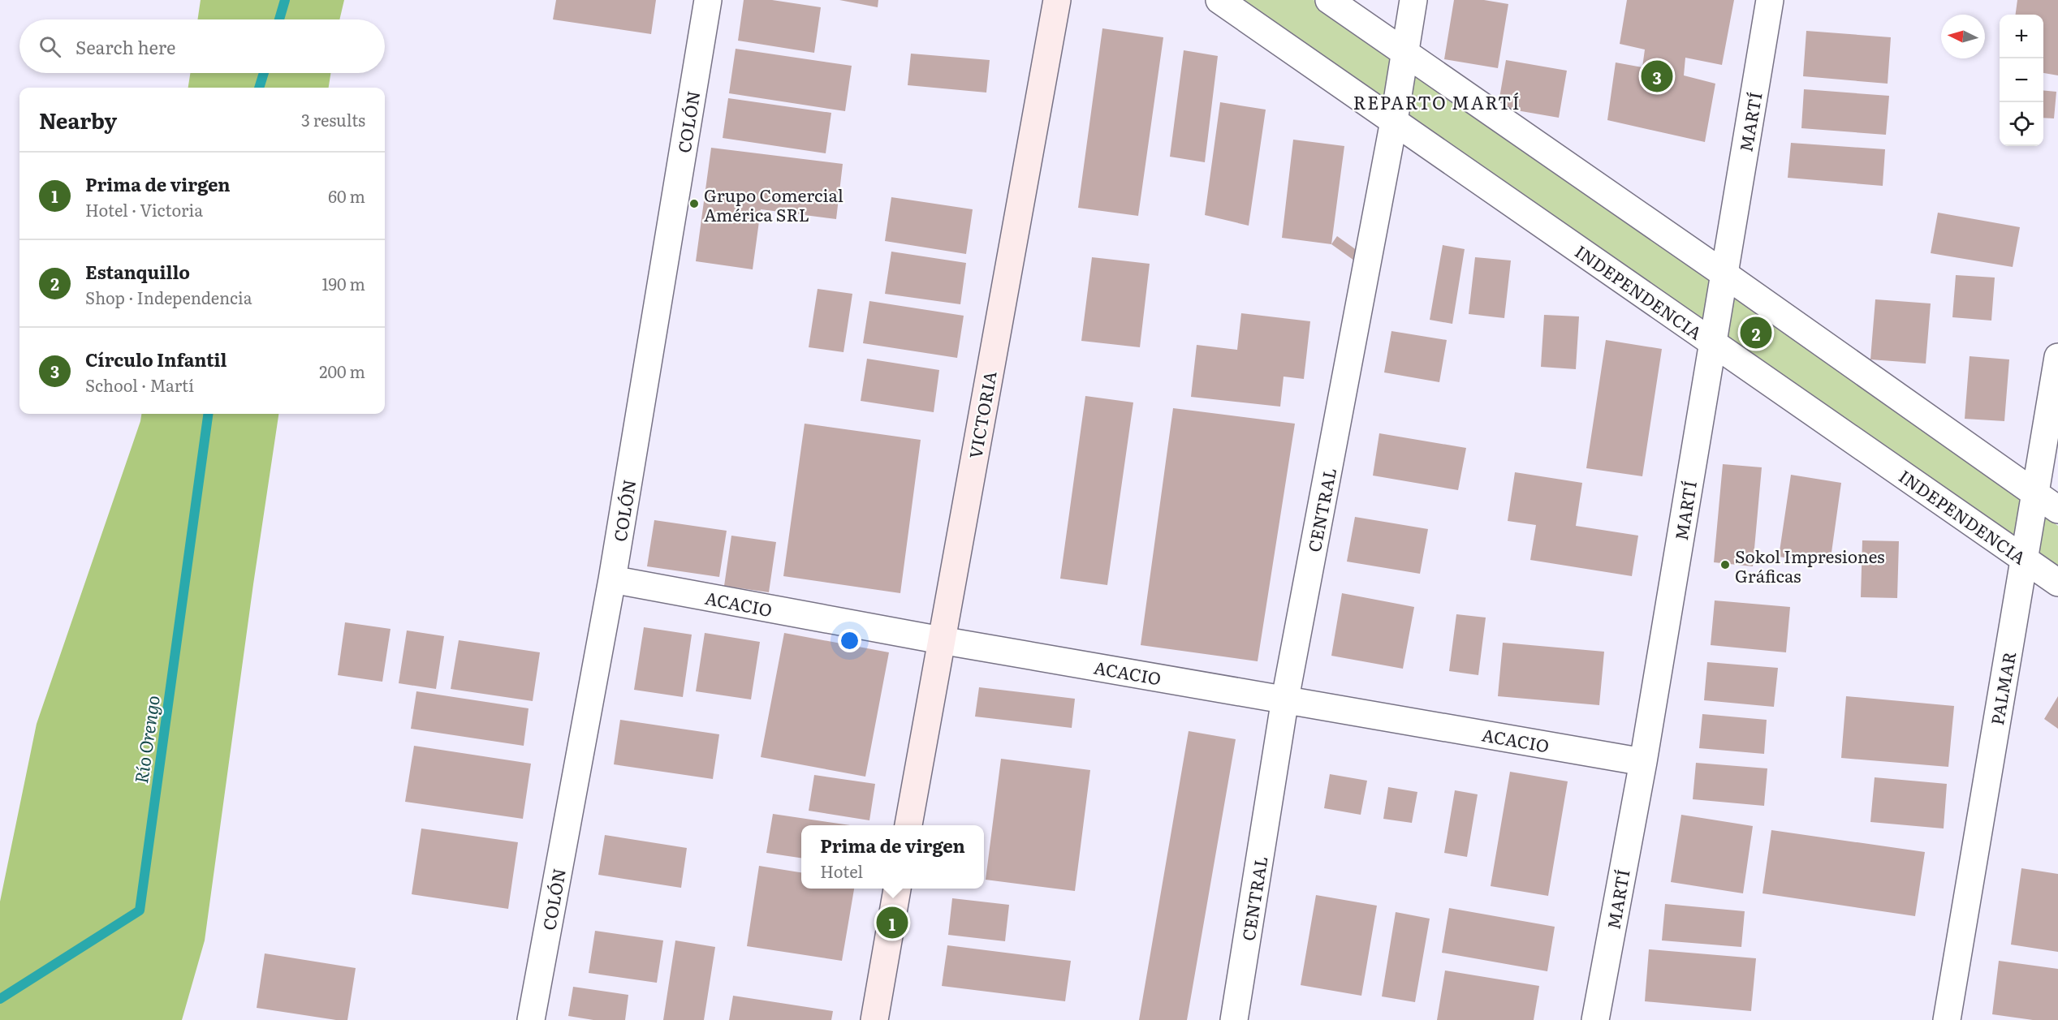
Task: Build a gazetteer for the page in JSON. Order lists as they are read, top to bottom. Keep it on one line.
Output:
{"streets":{"street":["COLÓN","MARTÍ","INDEPENDENCIA","VICTORIA","CENTRAL","ACACIO","PALMAR"]},"crossings":[["COLÓN","ACACIO"],["MARTÍ","INDEPENDENCIA"],["MARTÍ","ACACIO"],["INDEPENDENCIA","CENTRAL"],["INDEPENDENCIA","PALMAR"],["VICTORIA","ACACIO"],["CENTRAL","ACACIO"]],"districts":["REPARTO MARTÍ"],"water":["Río Orengo"],"places":["Grupo Comercial América SRL","Sokol Impresiones Gráficas"],"north":"left","page":{"map_buttons":["+","−"],"search":"Search here","pins":["3","2","1"],"heading":["Nearby","3 results"],"list":[{"mark":"1","name":"Prima de virgen","note":"Hotel · Victoria","value":"60 m"},{"mark":"2","name":"Estanquillo","note":"Shop · Independencia","value":"190 m"},{"mark":"3","name":"Círculo Infantil","note":"School · Martí","value":"200 m"}],"popup":["Prima de virgen","Hotel"]}}
